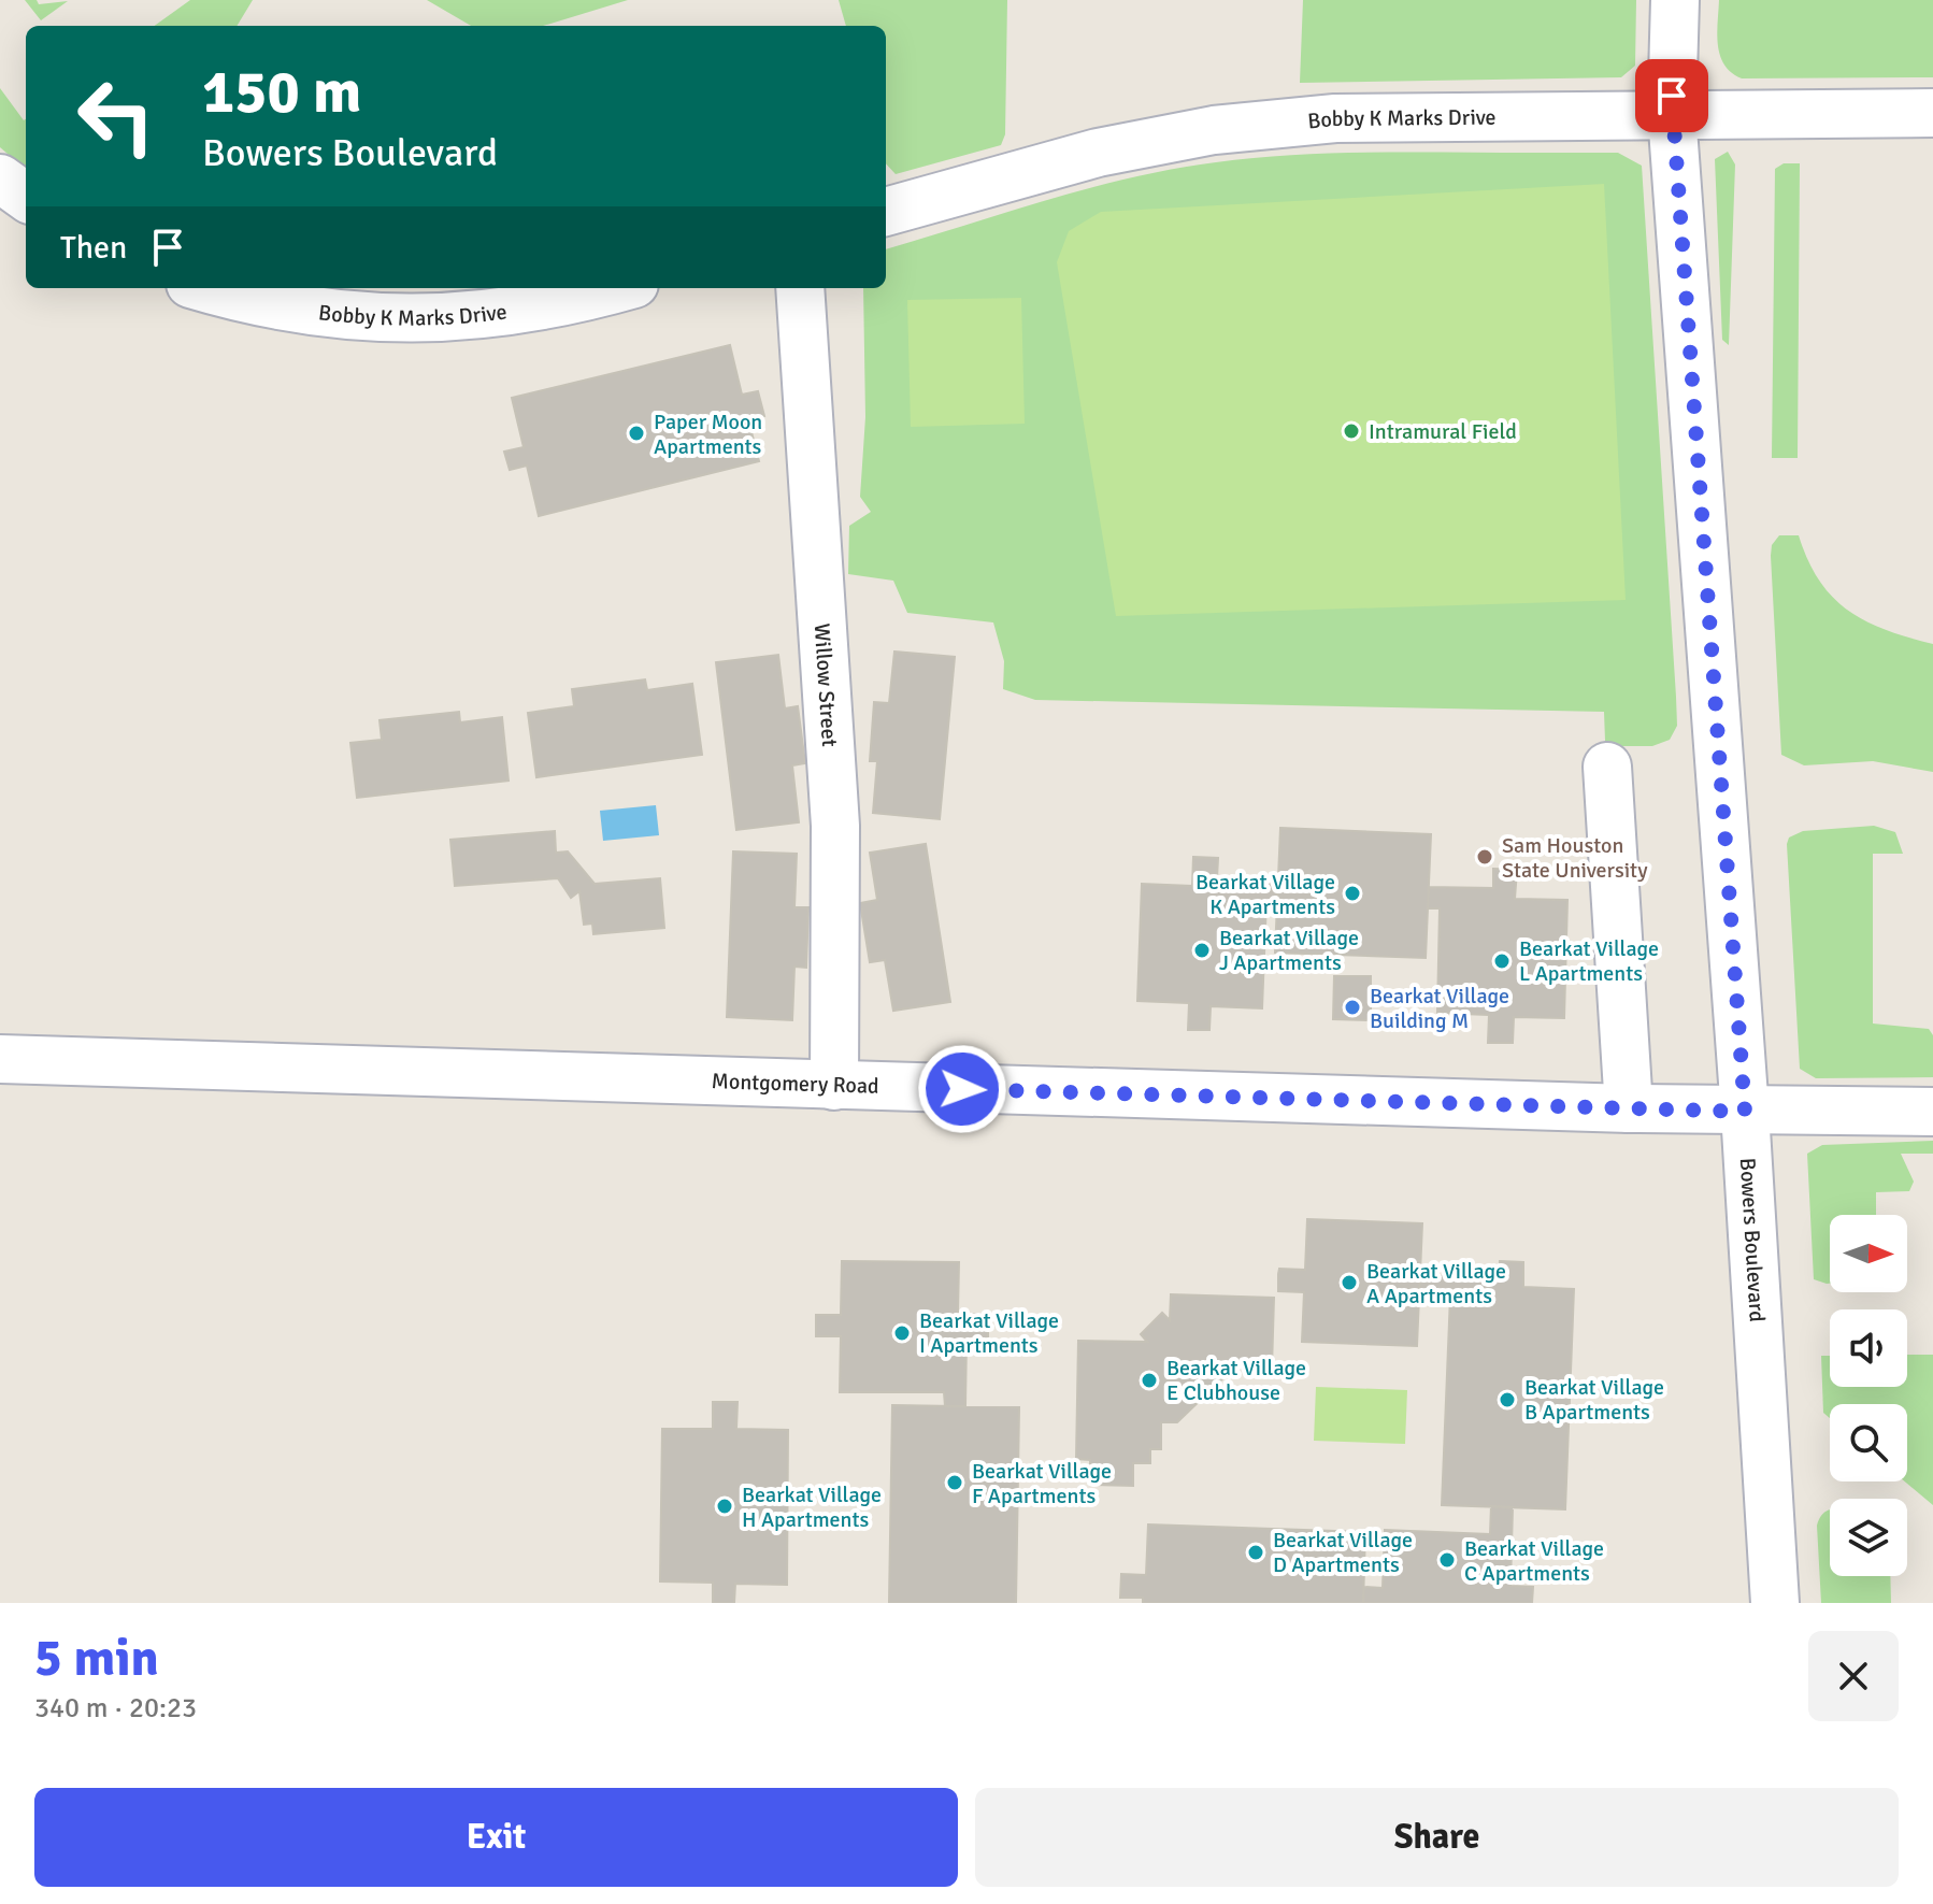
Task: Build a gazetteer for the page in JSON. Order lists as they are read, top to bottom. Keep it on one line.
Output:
{"streets":{"street":["Bobby K Marks Drive","Willow Street","Montgomery Road","Bowers Boulevard"]},"crossings":[["Bobby K Marks Drive","Bowers Boulevard"],["Willow Street","Montgomery Road"],["Montgomery Road","Bowers Boulevard"]],"places":["Intramural Field","Paper Moon Apartments","Sam Houston State University","Bearkat Village K Apartments","Bearkat Village J Apartments","Bearkat Village L Apartments","Bearkat Village Building M","Bearkat Village A Apartments","Bearkat Village I Apartments","Bearkat Village E Clubhouse","Bearkat Village B Apartments","Bearkat Village F Apartments","Bearkat Village H Apartments","Bearkat Village D Apartments","Bearkat Village C Apartments"],"north":"right","page":{"turn":["150 m","Bowers Boulevard"],"then":"Then","heading":["5 min","340 m · 20:23"],"buttons":["Exit","Share"]}}
